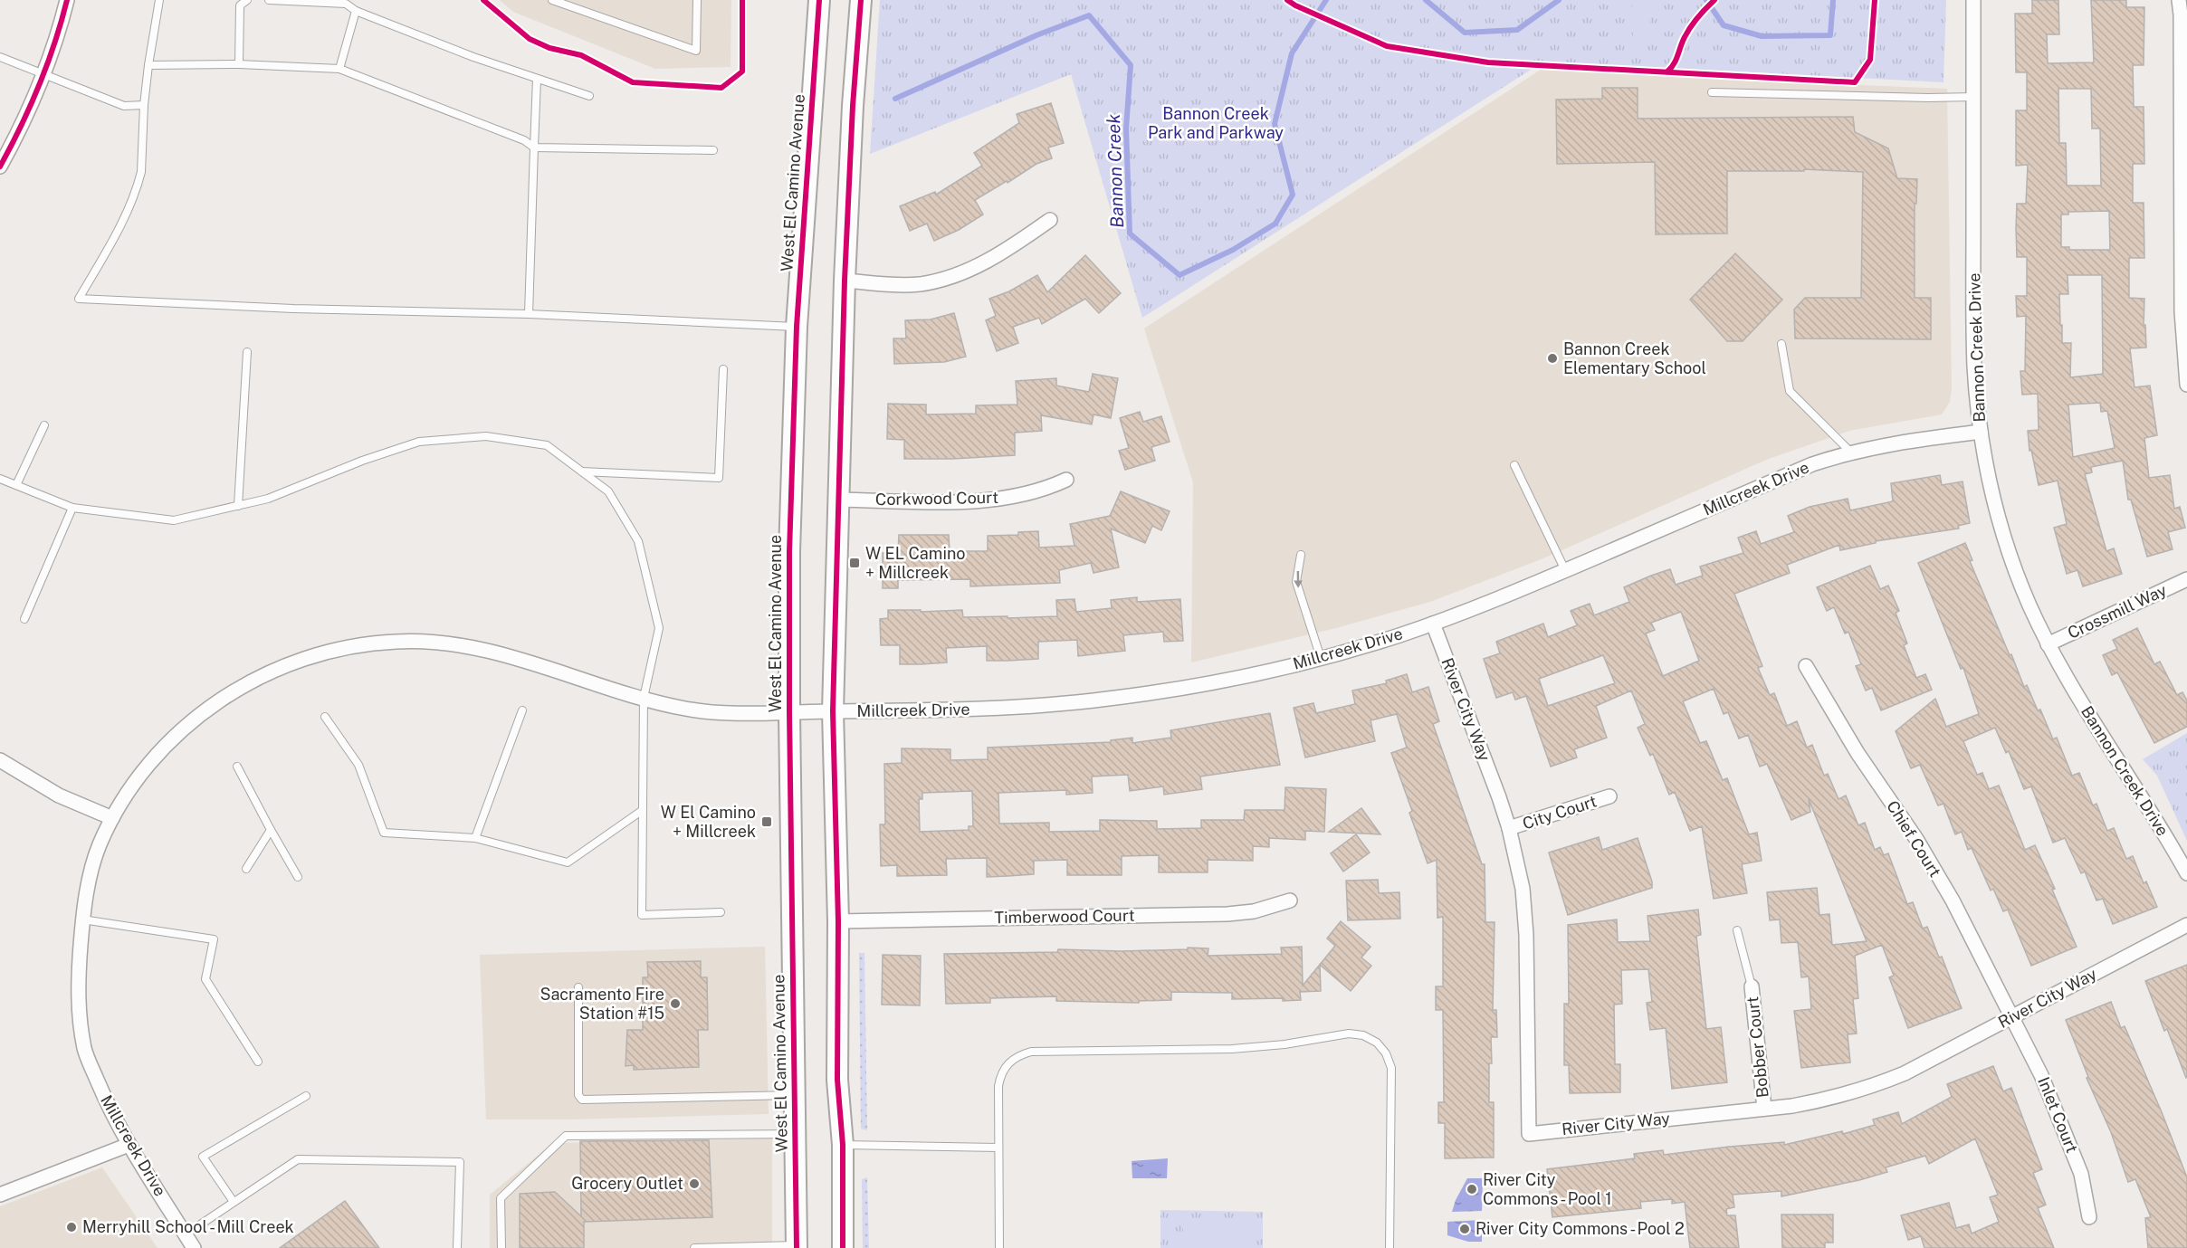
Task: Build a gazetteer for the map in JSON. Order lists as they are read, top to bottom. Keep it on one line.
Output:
{"streets":{"main road":["West El Camino Avenue"],"street":["Bannon Creek Drive","Millcreek Drive","Corkwood Court","Crossmill Way","River City Way","City Court","Chief Court","Timberwood Court","Bobber Court","Inlet Court"]},"crossings":[["West El Camino Avenue","Millcreek Drive"],["Bannon Creek Drive","Millcreek Drive"],["Bannon Creek Drive","Crossmill Way"],["Millcreek Drive","River City Way"],["River City Way","City Court"],["River City Way","Chief Court"],["River City Way","Bobber Court"],["River City Way","Inlet Court"],["Chief Court","Inlet Court"]],"water":["Bannon Creek"],"parks":["Bannon Creek Park and Parkway"],"places":{"other":["Bannon Creek Elementary School","Sacramento Fire Station #15","Grocery Outlet","River City Commons - Pool 1","Merryhill School - Mill Creek","River City Commons - Pool 2"],"transit":["W EL Camino + Millcreek","W El Camino + Millcreek"]}}
